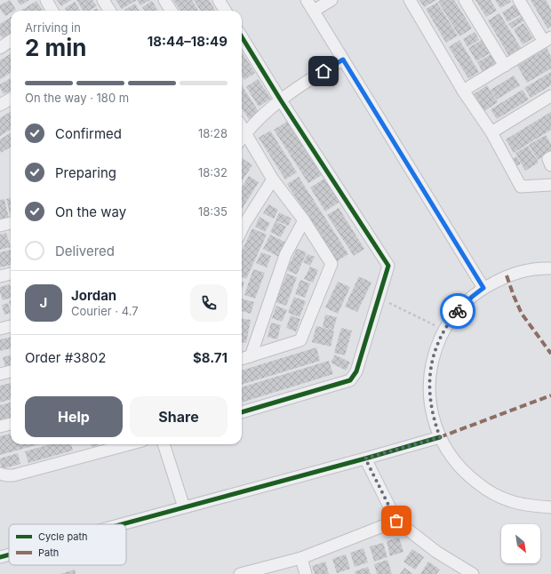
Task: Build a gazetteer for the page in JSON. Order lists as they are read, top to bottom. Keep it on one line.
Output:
{"legend":["Cycle path","Path"],"north":"bottom right","page":{"heading":["2 min","Arriving in","18:44–18:49"],"panel":["Jordan","Courier · 4.7","Order #3802","$8.71"],"bar":"On the way · 180 m","list":[["Confirmed","18:28"],["Preparing","18:32"],["On the way","18:35"],"Delivered"],"round":"J","buttons":["Help","Share"]}}
